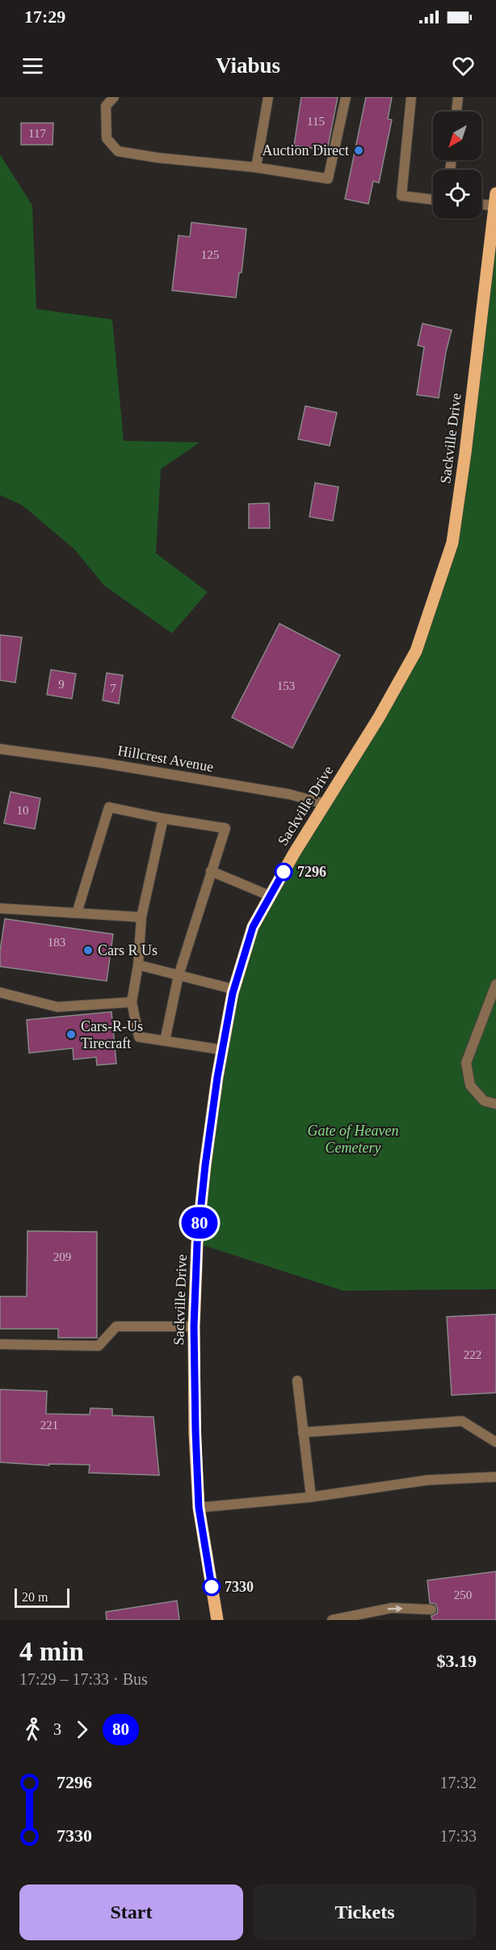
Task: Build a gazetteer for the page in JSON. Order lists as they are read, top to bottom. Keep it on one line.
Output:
{"streets":{"main road":["Sackville Drive"],"street":["Hillcrest Avenue"]},"crossings":[["Sackville Drive","Hillcrest Avenue"]],"parks":["Gate of Heaven Cemetery"],"places":["Auction Direct","7296","Cars R Us","Cars-R-Us Tirecraft","7330"],"lines":["bus line 80"],"house_numbers":["115","117","125","9","153","7","10","183","209","222","221","250"],"scale_bar":"20 m","north":"bottom left","page":{"status":"17:29","header":"Viabus","on_map":"80","scale":"20 m","heading":["4 min","17:29 – 17:33 · Bus","$3.19"],"legs":["3","80"],"list":[{"name":"7296","value":"17:32"},{"name":"7330","value":"17:33"}],"buttons":["Start","Tickets"]}}
